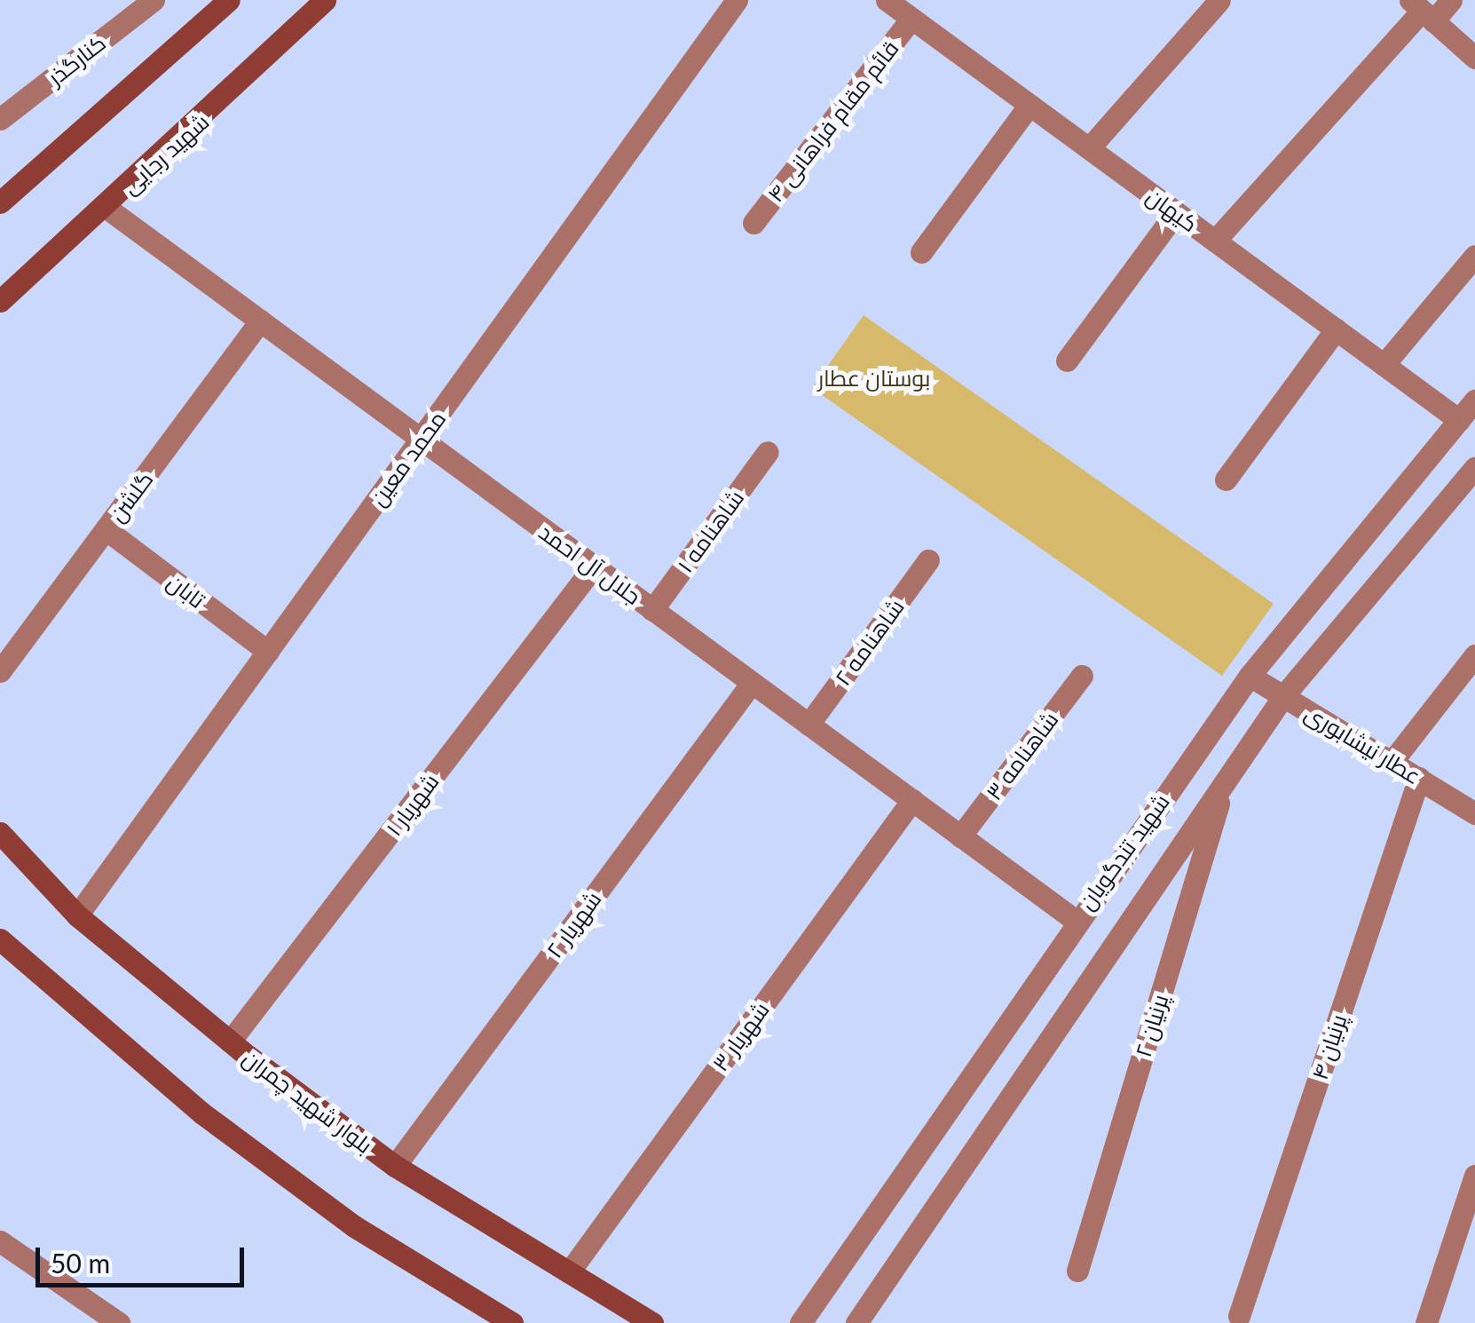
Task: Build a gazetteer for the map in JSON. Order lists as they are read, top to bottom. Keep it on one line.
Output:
{"streets":{"main road":["شهید رجایی","بلوار شهید چمران"],"street":["کنارگذر","قائم مقام فراهانی ۴","کیهان","محمد معین","گلشن","شاهنامه ۱","جلال آل احمد","تابان","شاهنامه ۲","عطار نیشابوری","شاهنامه ۳","شهریار ۱","شهید تندگویان","شهریار ۲","پرنیان ۲","شهریار ۳","پرنیان ۴"]},"crossings":[["قائم مقام فراهانی ۴","کیهان"],["شهید رجایی","جلال آل احمد"],["کیهان","شهید تندگویان"],["محمد معین","جلال آل احمد"],["محمد معین","تابان"],["محمد معین","بلوار شهید چمران"],["گلشن","جلال آل احمد"],["گلشن","تابان"],["شاهنامه ۱","جلال آل احمد"],["جلال آل احمد","شاهنامه ۲"],["جلال آل احمد","شاهنامه ۳"],["جلال آل احمد","شهریار ۱"],["جلال آل احمد","شهید تندگویان"],["جلال آل احمد","شهریار ۲"],["جلال آل احمد","شهریار ۳"],["عطار نیشابوری","شهید تندگویان"],["عطار نیشابوری","پرنیان ۴"],["شهریار ۱","بلوار شهید چمران"],["شهید تندگویان","پرنیان ۲"],["شهریار ۲","بلوار شهید چمران"],["شهریار ۳","بلوار شهید چمران"]],"parks":["بوستان عطار"],"scale_bar":"50 m"}
